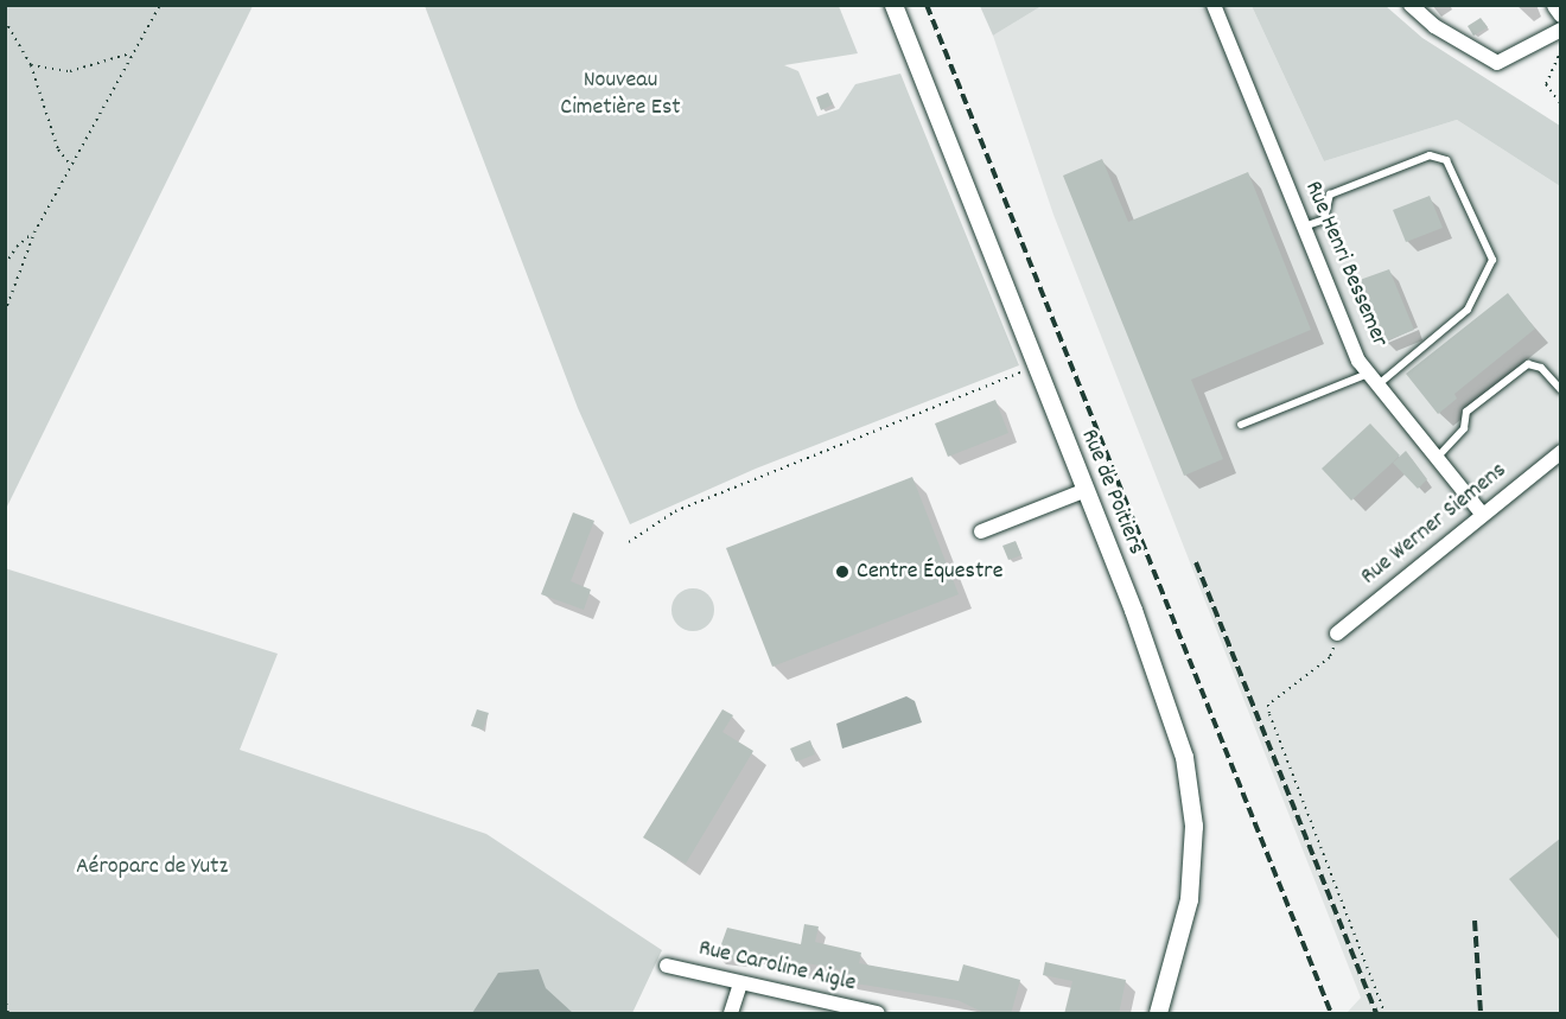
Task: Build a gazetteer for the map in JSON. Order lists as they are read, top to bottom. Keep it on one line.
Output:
{"streets":{"street":["Rue Henri Bessemer","Rue de Poitiers","Rue Werner Siemens","Rue Caroline Aigle"]},"crossings":[["Rue Henri Bessemer","Rue Werner Siemens"]],"parks":["Nouveau Cimetière Est","Aéroparc de Yutz"],"places":["Centre Équestre"]}
